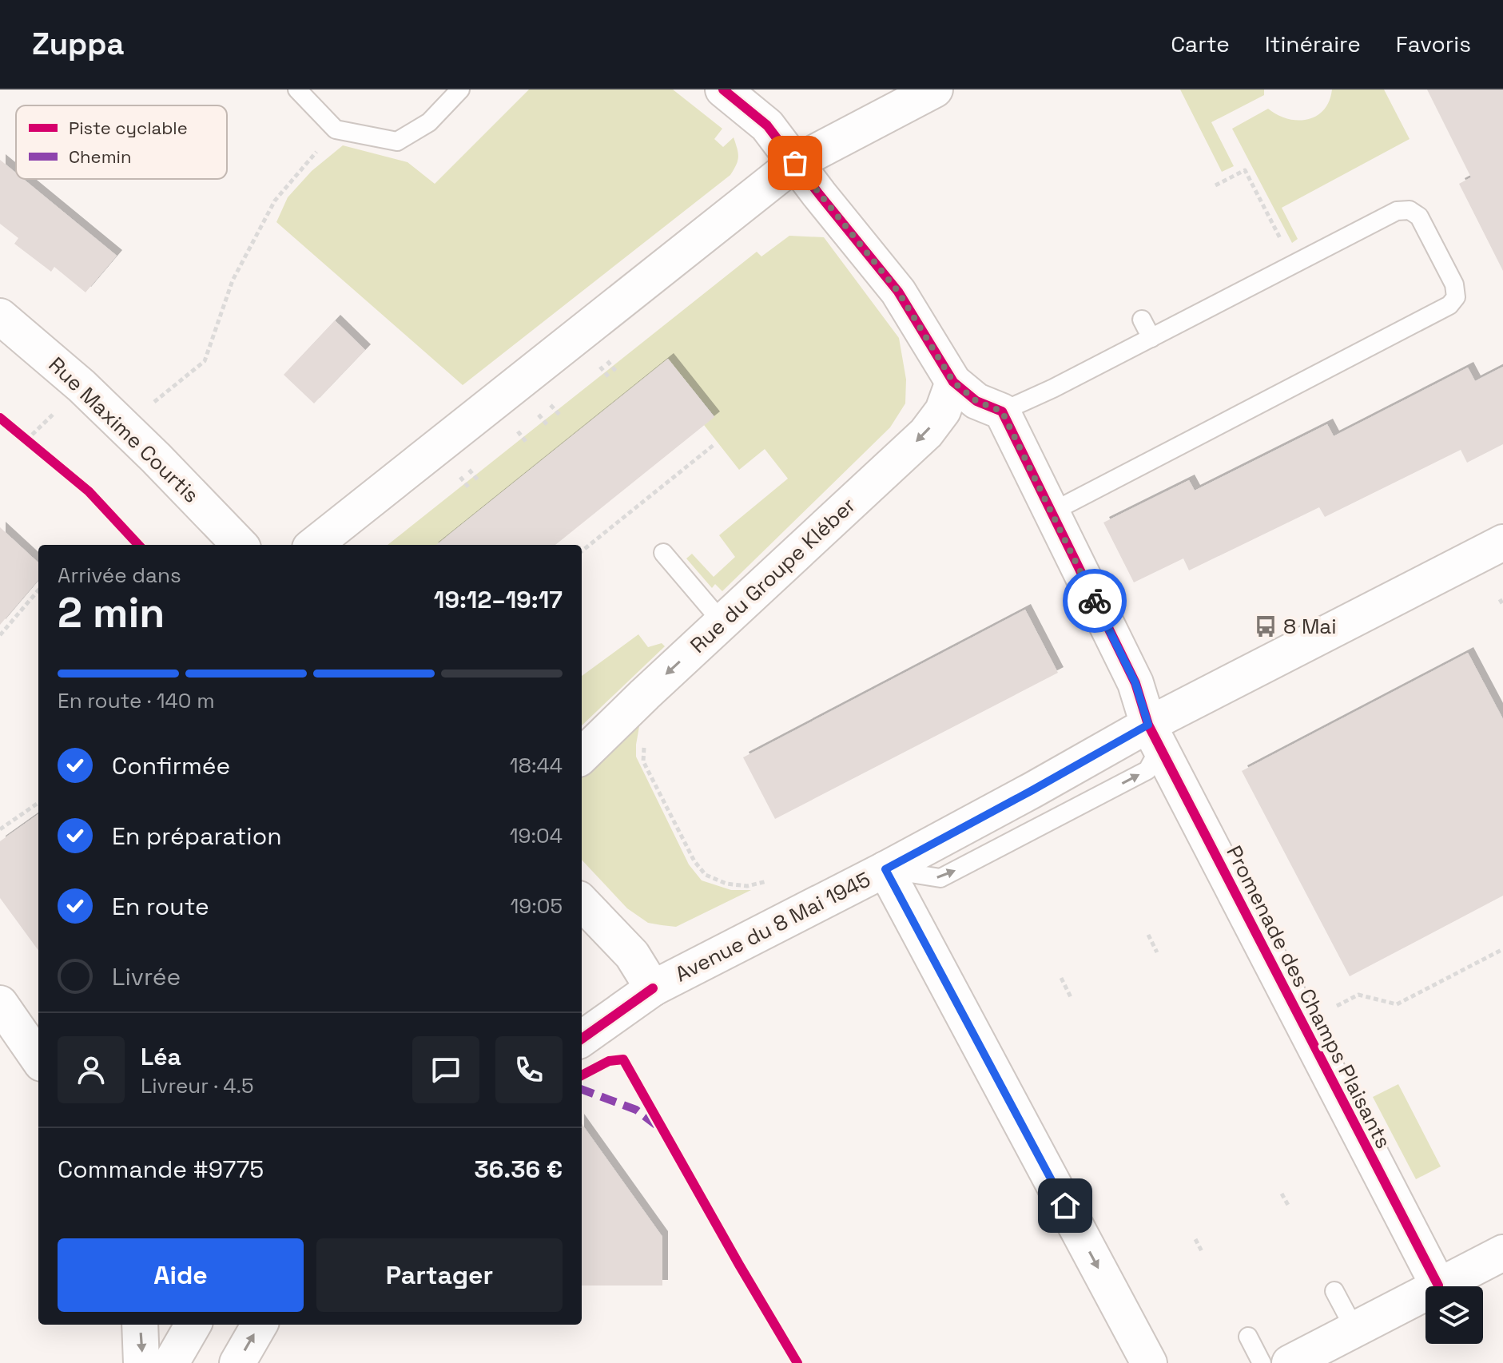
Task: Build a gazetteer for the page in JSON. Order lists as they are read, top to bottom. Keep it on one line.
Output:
{"streets":{"street":["Rue Maxime Courtis","Rue du Groupe Kléber","Avenue du 8 Mai 1945","Promenade des Champs Plaisants"]},"crossings":[["Avenue du 8 Mai 1945","Promenade des Champs Plaisants"]],"places":{"bus stop":["8 Mai"]},"legend":["Piste cyclable","Chemin"],"page":{"header":"Zuppa","nav":["Carte","Itinéraire","Favoris"],"heading":["2 min","Arrivée dans","19:12–19:17"],"panel":["Léa","Livreur · 4.5","Commande #9775","36.36 €"],"bar":"En route · 140 m","list":[["Confirmée","18:44"],["En préparation","19:04"],["En route","19:05"],"Livrée"],"buttons":["Aide","Partager"]}}
